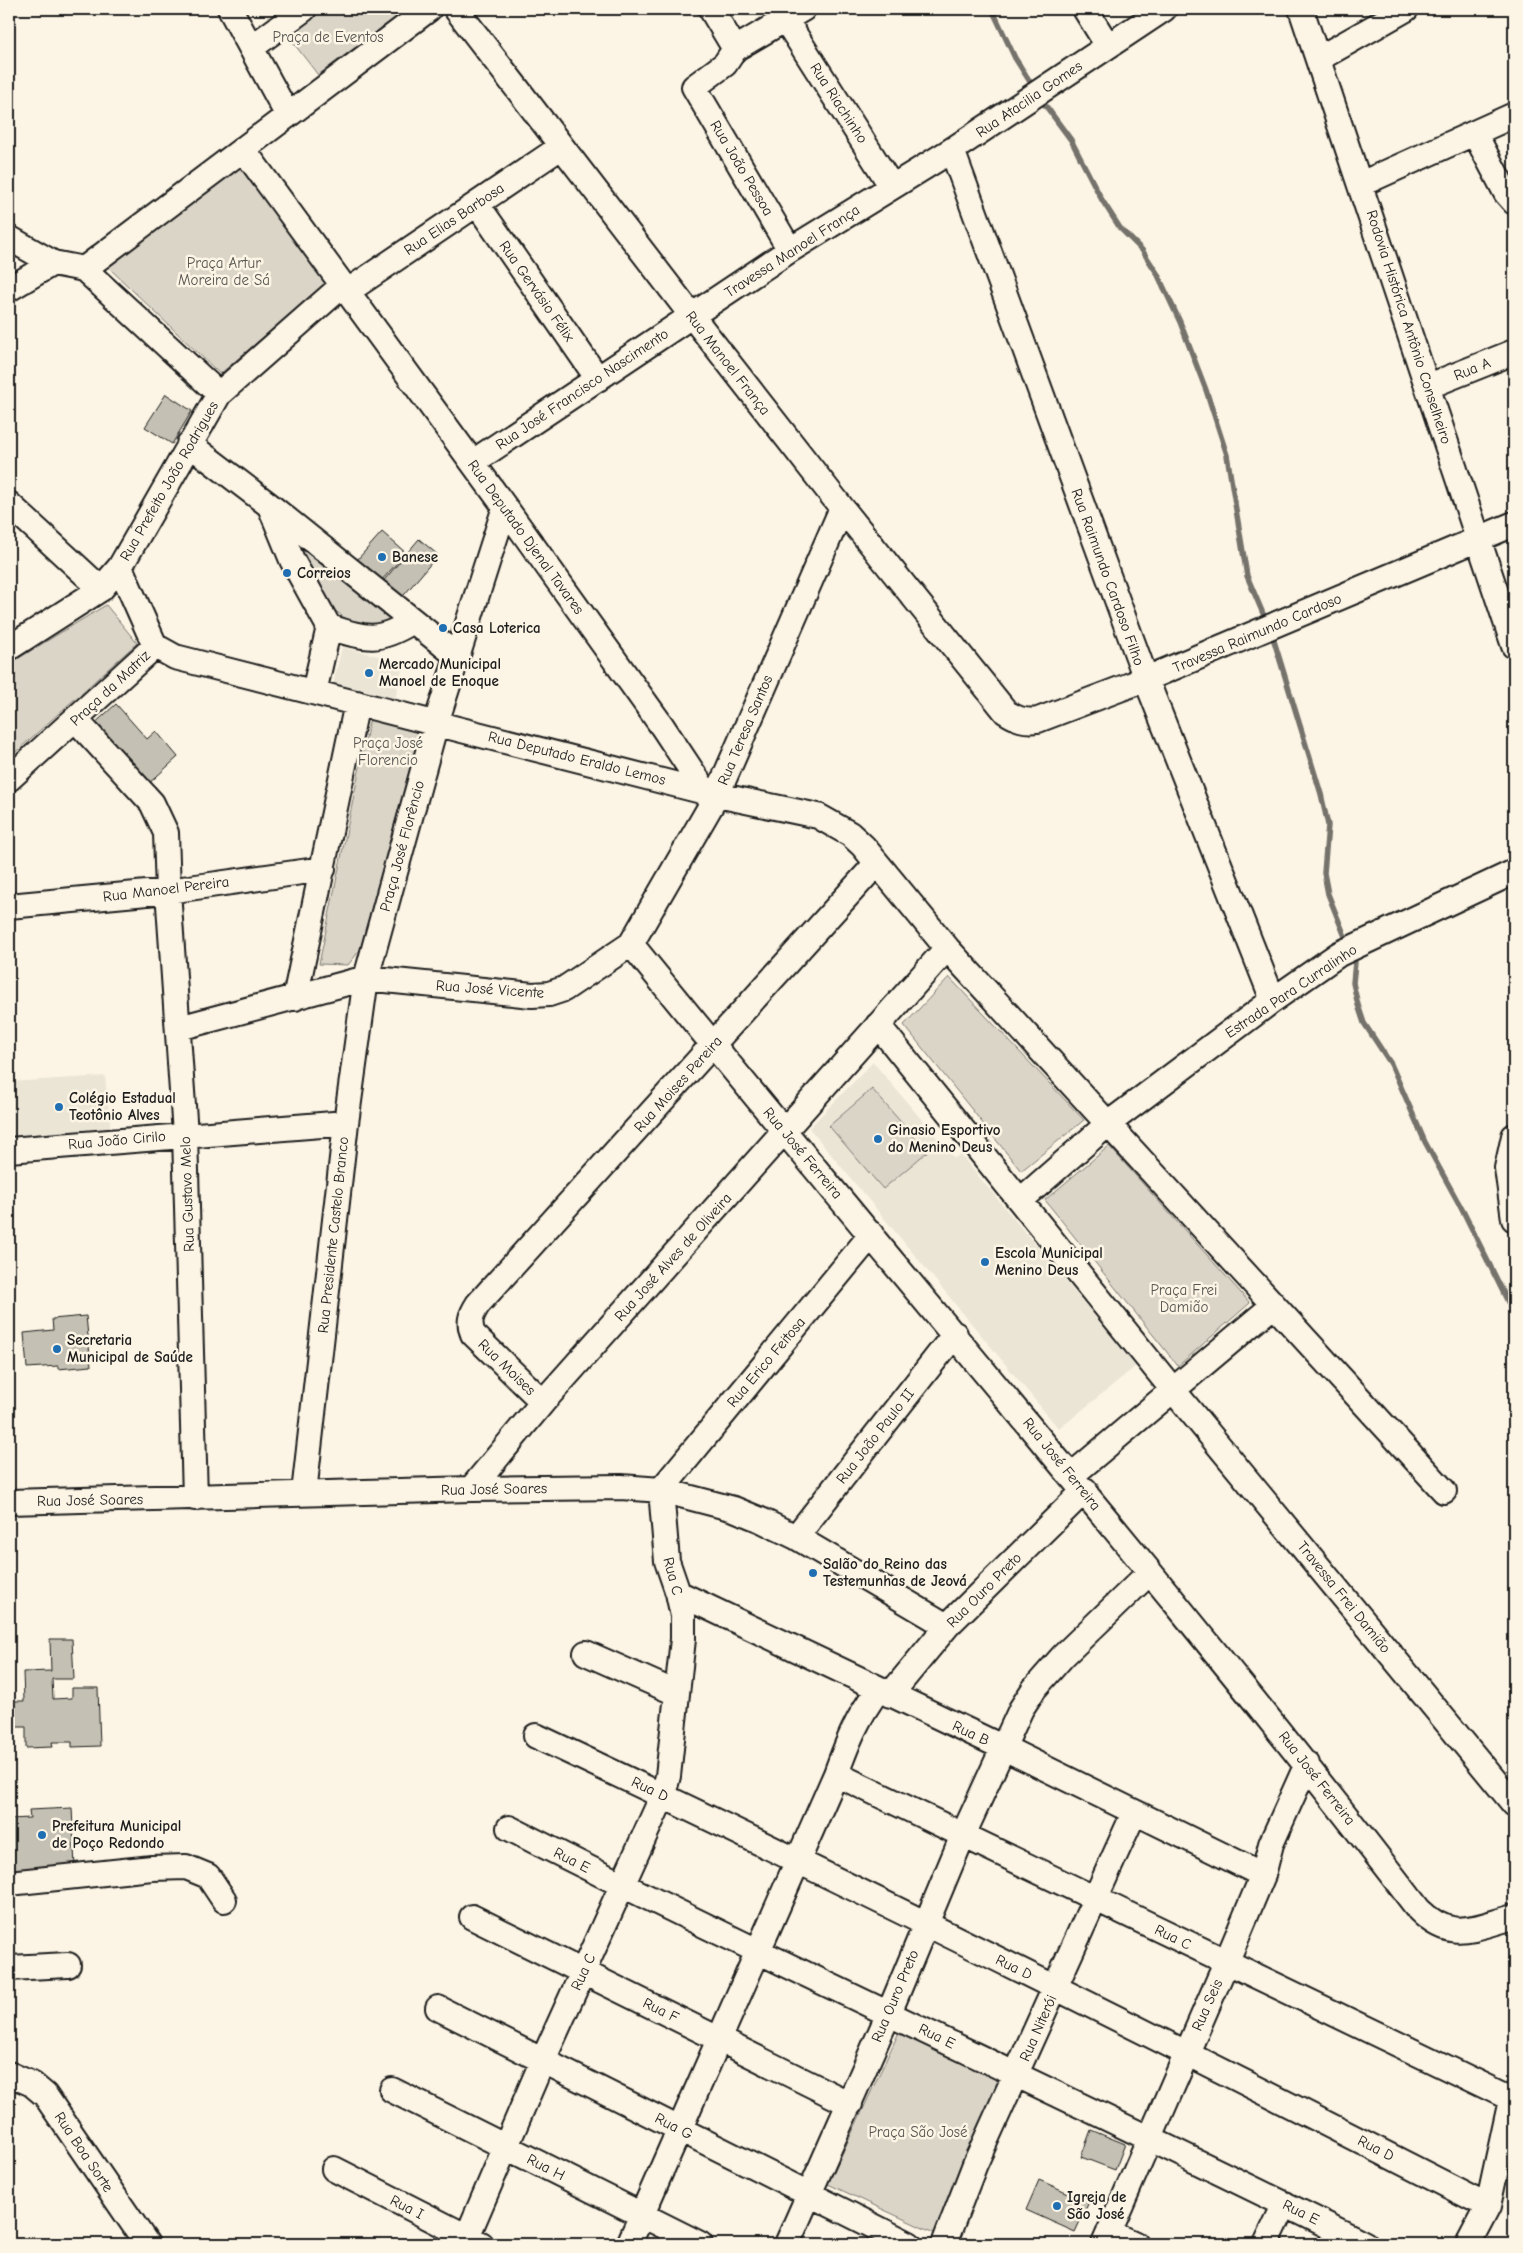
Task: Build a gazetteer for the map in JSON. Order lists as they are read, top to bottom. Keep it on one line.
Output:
{"streets":{"street":["Rua Atacilia Gomes","Rua Riachinho","Rua João Pessoa","Rua Elias Barbosa","Travessa Manoel França","Rua Gervásio Félix","Rodovia Histórica Antônio Conselheiro","Rua Manoel França","Rua A","Rua José Francisco Nascimento","Rua Prefeito João Rodrigues","Rua Deputado Djenal Tavares","Rua Raimundo Cardoso Filho","Travessa Raimundo Cardoso","Praça da Matriz","Rua Teresa Santos","Rua Deputado Eraldo Lemos","Praça José Florêncio","Rua Manoel Pereira","Rua José Vicente","Estrada Para Curralinho","Rua Moises Pereira","Rua João Cirilo","Rua José Ferreira","Rua Gustavo Melo","Rua Presidente Castelo Branco","Rua José Alves de Oliveira","Rua Erico Feitosa","Rua Moises","Rua João Paulo II","Rua José Soares","Rua C","Rua Ouro Preto","Travessa Frei Damião","Rua B","Rua D","Rua E","Rua Seis","Rua F","Rua Niterói","Rua G","Rua Boa Sorte","Rua H","Rua I"]},"crossings":[["Rua Atacilia Gomes","Rua Riachinho"],["Rua Atacilia Gomes","Travessa Manoel França"],["Rua Atacilia Gomes","Rua Raimundo Cardoso Filho"],["Rua Riachinho","Travessa Manoel França"],["Rua João Pessoa","Travessa Manoel França"],["Rua Elias Barbosa","Rua Gervásio Félix"],["Rua Elias Barbosa","Rua Manoel França"],["Rua Elias Barbosa","Rua Deputado Djenal Tavares"],["Travessa Manoel França","Rua Manoel França"],["Travessa Manoel França","Rua José Francisco Nascimento"],["Rua Gervásio Félix","Rua José Francisco Nascimento"],["Rodovia Histórica Antônio Conselheiro","Rua A"],["Rodovia Histórica Antônio Conselheiro","Travessa Raimundo Cardoso"],["Rua Manoel França","Rua José Francisco Nascimento"],["Rua Manoel França","Travessa Raimundo Cardoso"],["Rua Manoel França","Rua Teresa Santos"],["Rua José Francisco Nascimento","Rua Deputado Djenal Tavares"],["Rua Prefeito João Rodrigues","Praça da Matriz"],["Rua Deputado Djenal Tavares","Rua Teresa Santos"],["Rua Deputado Djenal Tavares","Rua Deputado Eraldo Lemos"],["Rua Raimundo Cardoso Filho","Travessa Raimundo Cardoso"],["Rua Raimundo Cardoso Filho","Estrada Para Curralinho"],["Praça da Matriz","Rua Gustavo Melo"],["Rua Teresa Santos","Rua Deputado Eraldo Lemos"],["Rua Teresa Santos","Rua José Vicente"],["Rua Teresa Santos","Rua José Ferreira"],["Rua Deputado Eraldo Lemos","Praça José Florêncio"],["Rua Deputado Eraldo Lemos","Rua Moises Pereira"],["Praça José Florêncio","Rua José Vicente"],["Praça José Florêncio","Rua Presidente Castelo Branco"],["Rua Manoel Pereira","Rua Gustavo Melo"],["Rua José Vicente","Rua José Ferreira"],["Rua José Vicente","Rua Presidente Castelo Branco"],["Rua Moises Pereira","Rua José Ferreira"],["Rua Moises Pereira","Rua Moises"],["Rua João Cirilo","Rua Gustavo Melo"],["Rua João Cirilo","Rua Presidente Castelo Branco"],["Rua José Ferreira","Rua José Alves de Oliveira"],["Rua José Ferreira","Rua Erico Feitosa"],["Rua José Ferreira","Rua João Paulo II"],["Rua José Ferreira","Rua Ouro Preto"],["Rua José Ferreira","Rua Seis"],["Rua Gustavo Melo","Rua José Soares"],["Rua Presidente Castelo Branco","Rua José Soares"],["Rua José Alves de Oliveira","Rua Moises"],["Rua José Alves de Oliveira","Rua José Soares"],["Rua Erico Feitosa","Rua José Soares"],["Rua Erico Feitosa","Rua C"],["Rua João Paulo II","Rua José Soares"],["Rua José Soares","Rua C"],["Rua José Soares","Rua Ouro Preto"],["Rua C","Rua Ouro Preto"],["Rua C","Rua B"],["Rua C","Rua D"],["Rua C","Rua E"],["Rua C","Rua Seis"],["Rua C","Rua F"],["Rua C","Rua Niterói"],["Rua C","Rua G"],["Rua C","Rua H"],["Rua C","Rua I"],["Rua Ouro Preto","Rua B"],["Rua Ouro Preto","Rua D"],["Rua Ouro Preto","Rua E"],["Rua Ouro Preto","Rua F"],["Rua Ouro Preto","Rua G"],["Rua Ouro Preto","Rua H"],["Rua B","Rua Seis"],["Rua B","Rua Niterói"],["Rua D","Rua Seis"],["Rua D","Rua Niterói"],["Rua E","Rua Seis"],["Rua E","Rua Niterói"]],"parks":["Praça de Eventos","Praça Artur Moreira de Sá","Praça José Florencio","Praça Frei Damião","Praça São José"],"places":["Banese","Correios","Casa Loterica","Mercado Municipal Manoel de Enoque","Colégio Estadual Teotônio Alves","Ginasio Esportivo do Menino Deus","Escola Municipal Menino Deus","Secretaria Municipal de Saúde","Salão do Reino das Testemunhas de Jeová","Prefeitura Municipal de Poço Redondo","Igreja de São José"]}
